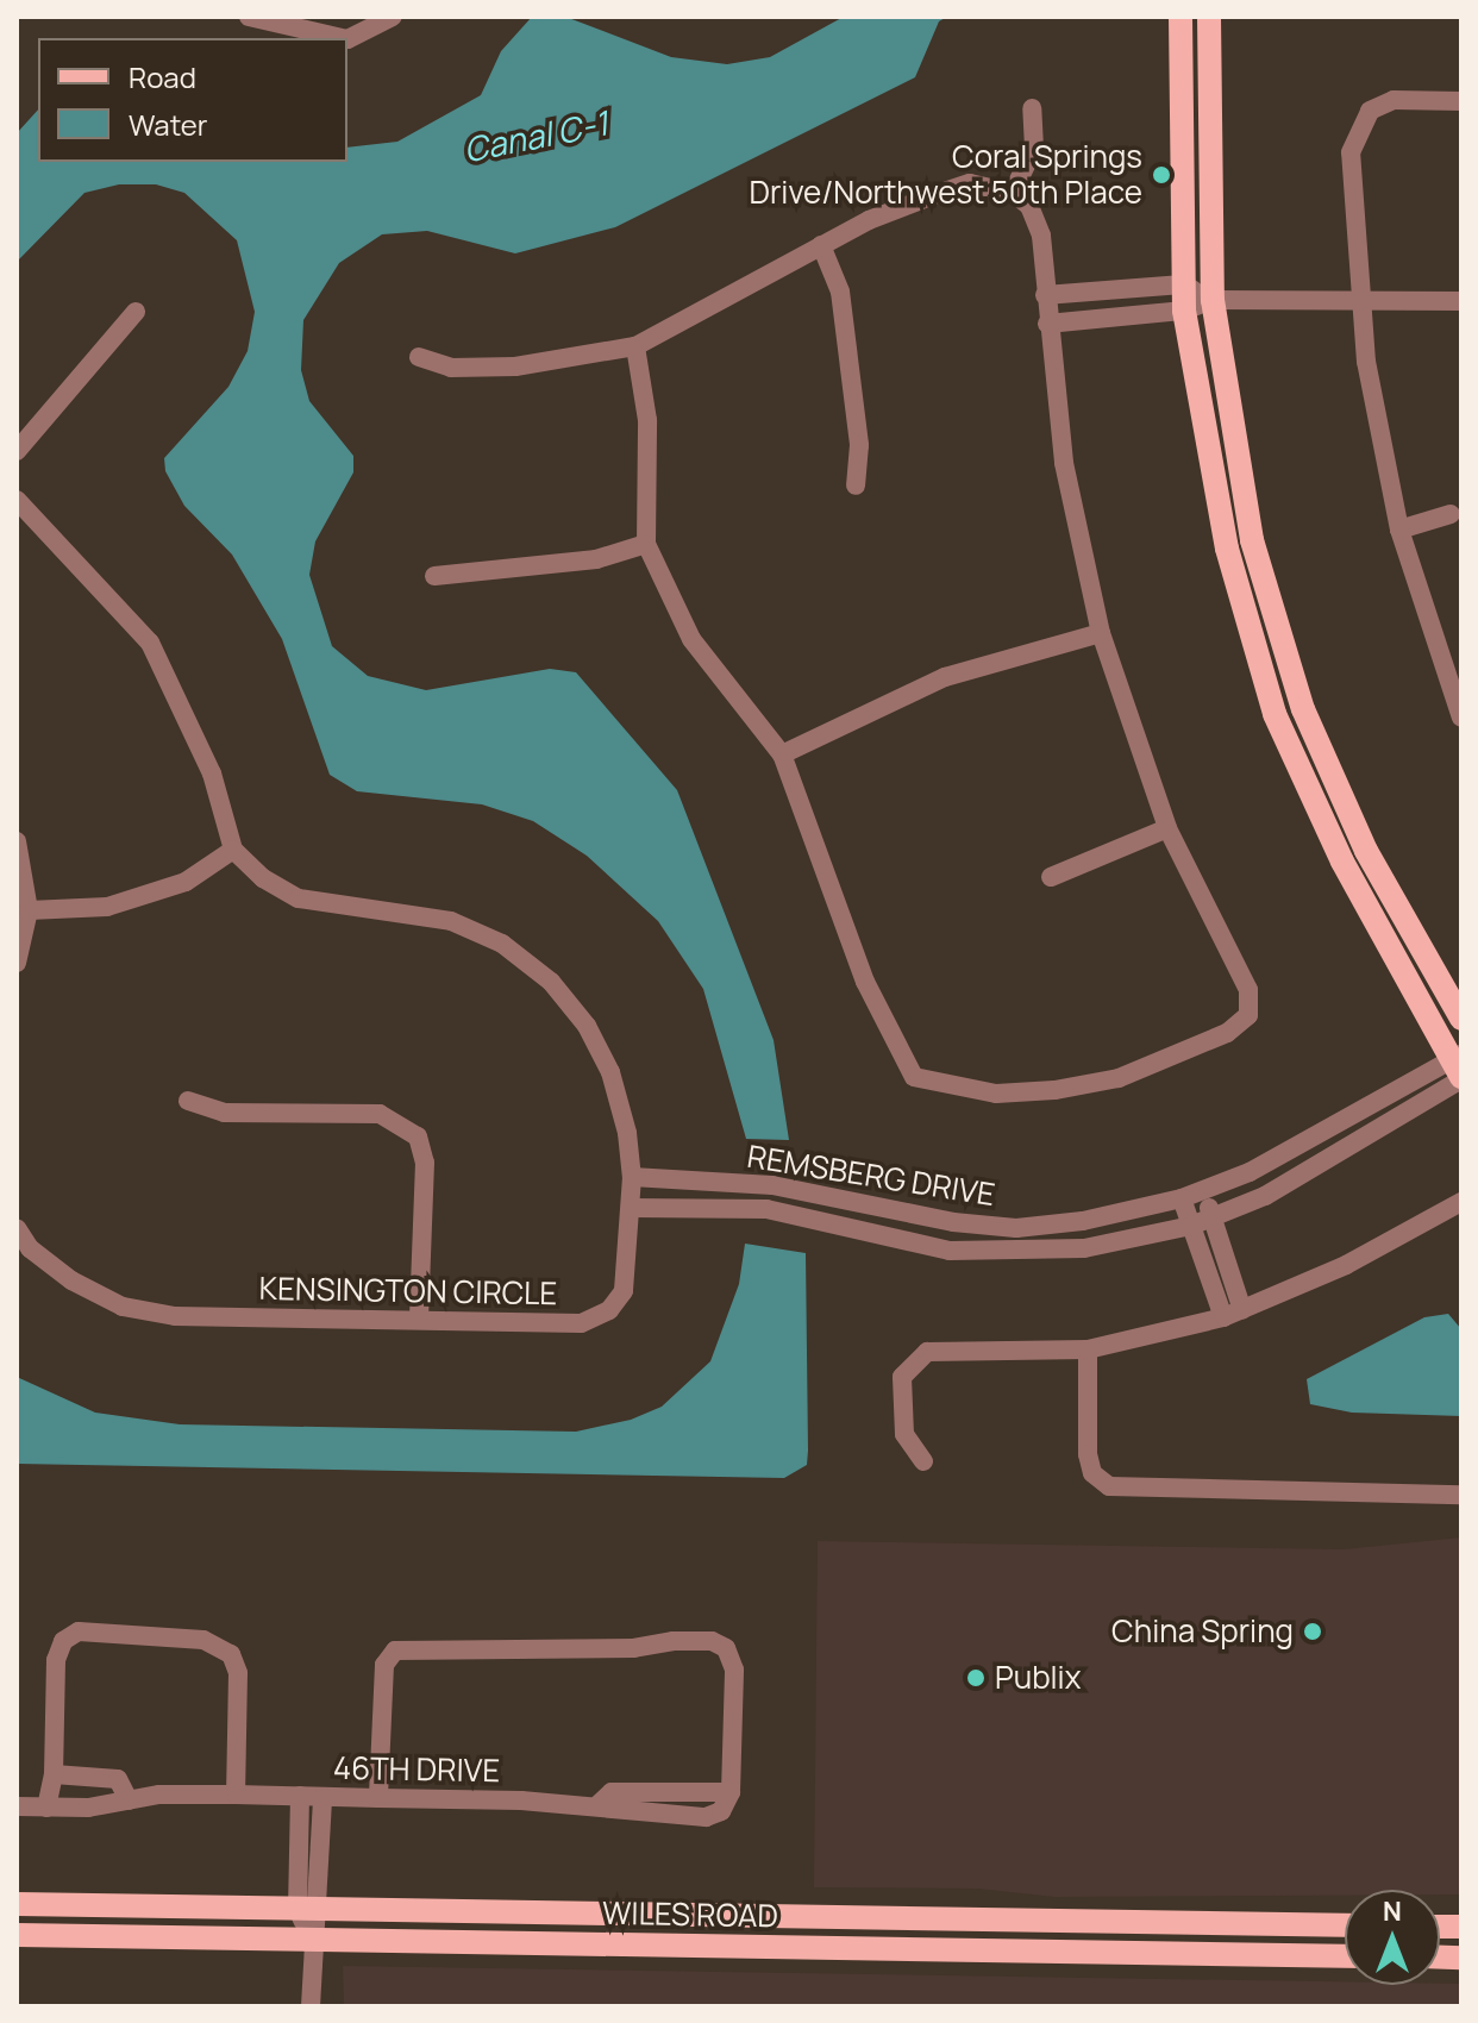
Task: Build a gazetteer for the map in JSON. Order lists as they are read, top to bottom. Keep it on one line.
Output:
{"streets":{"main road":["WILES ROAD"],"street":["REMSBERG DRIVE","KENSINGTON CIRCLE","46TH DRIVE"]},"crossings":[["REMSBERG DRIVE","KENSINGTON CIRCLE"]],"water":["Canal C-1"],"places":["Coral Springs Drive/Northwest 50th Place","China Spring","Publix"],"legend":["Road","Water"],"north":"top"}
